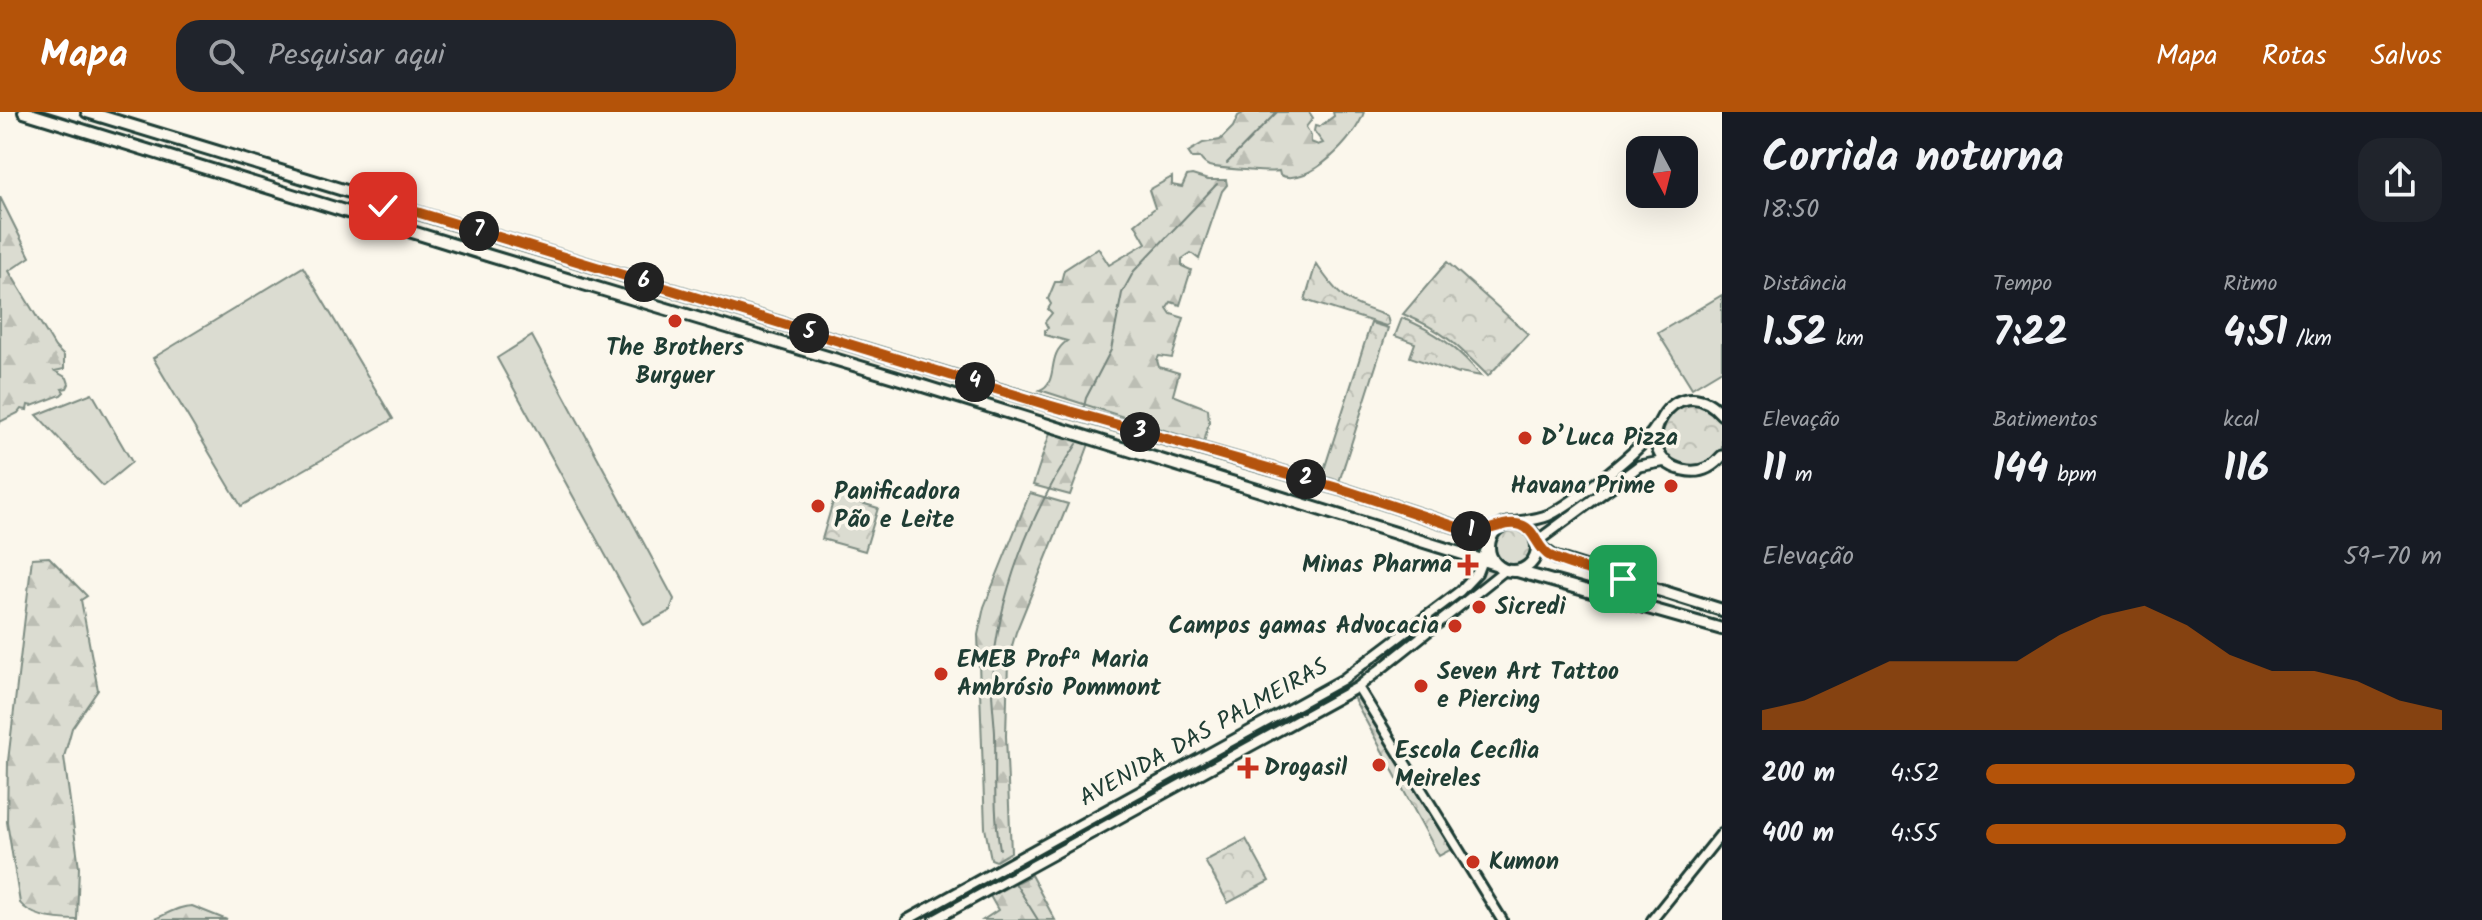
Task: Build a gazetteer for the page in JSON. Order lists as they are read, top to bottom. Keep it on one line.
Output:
{"streets":{"street":["AVENIDA DAS PALMEIRAS"]},"places":{"other":["The Brothers Burguer","D’Luca Pizza","Havana Prime","Panificadora Pão e Leite","Sicredi","Campos gamas Advocacia","EMEB Profª Maria Ambrósio Pommont","Seven Art Tattoo e Piercing","Escola Cecília Meireles","Kumon"],"health":["Minas Pharma","Drogasil"]},"north":"bottom","page":{"header":"Mapa","search":"Pesquisar aqui","nav":["Mapa","Rotas","Salvos"],"heading":["Corrida noturna","18:50"],"pins":["7","6","5","4","3","2","1"],"stats":[["Distância","1.52 km"],["Tempo","7:22"],["Ritmo","4:51 /km"],["Elevação","11 m"],["Batimentos","144 bpm"],["kcal","116"]],"chart":["Elevação","59–70 m"],"list":[{"name":"200 m","note":"4:52"},{"name":"400 m","note":"4:55"}]}}
